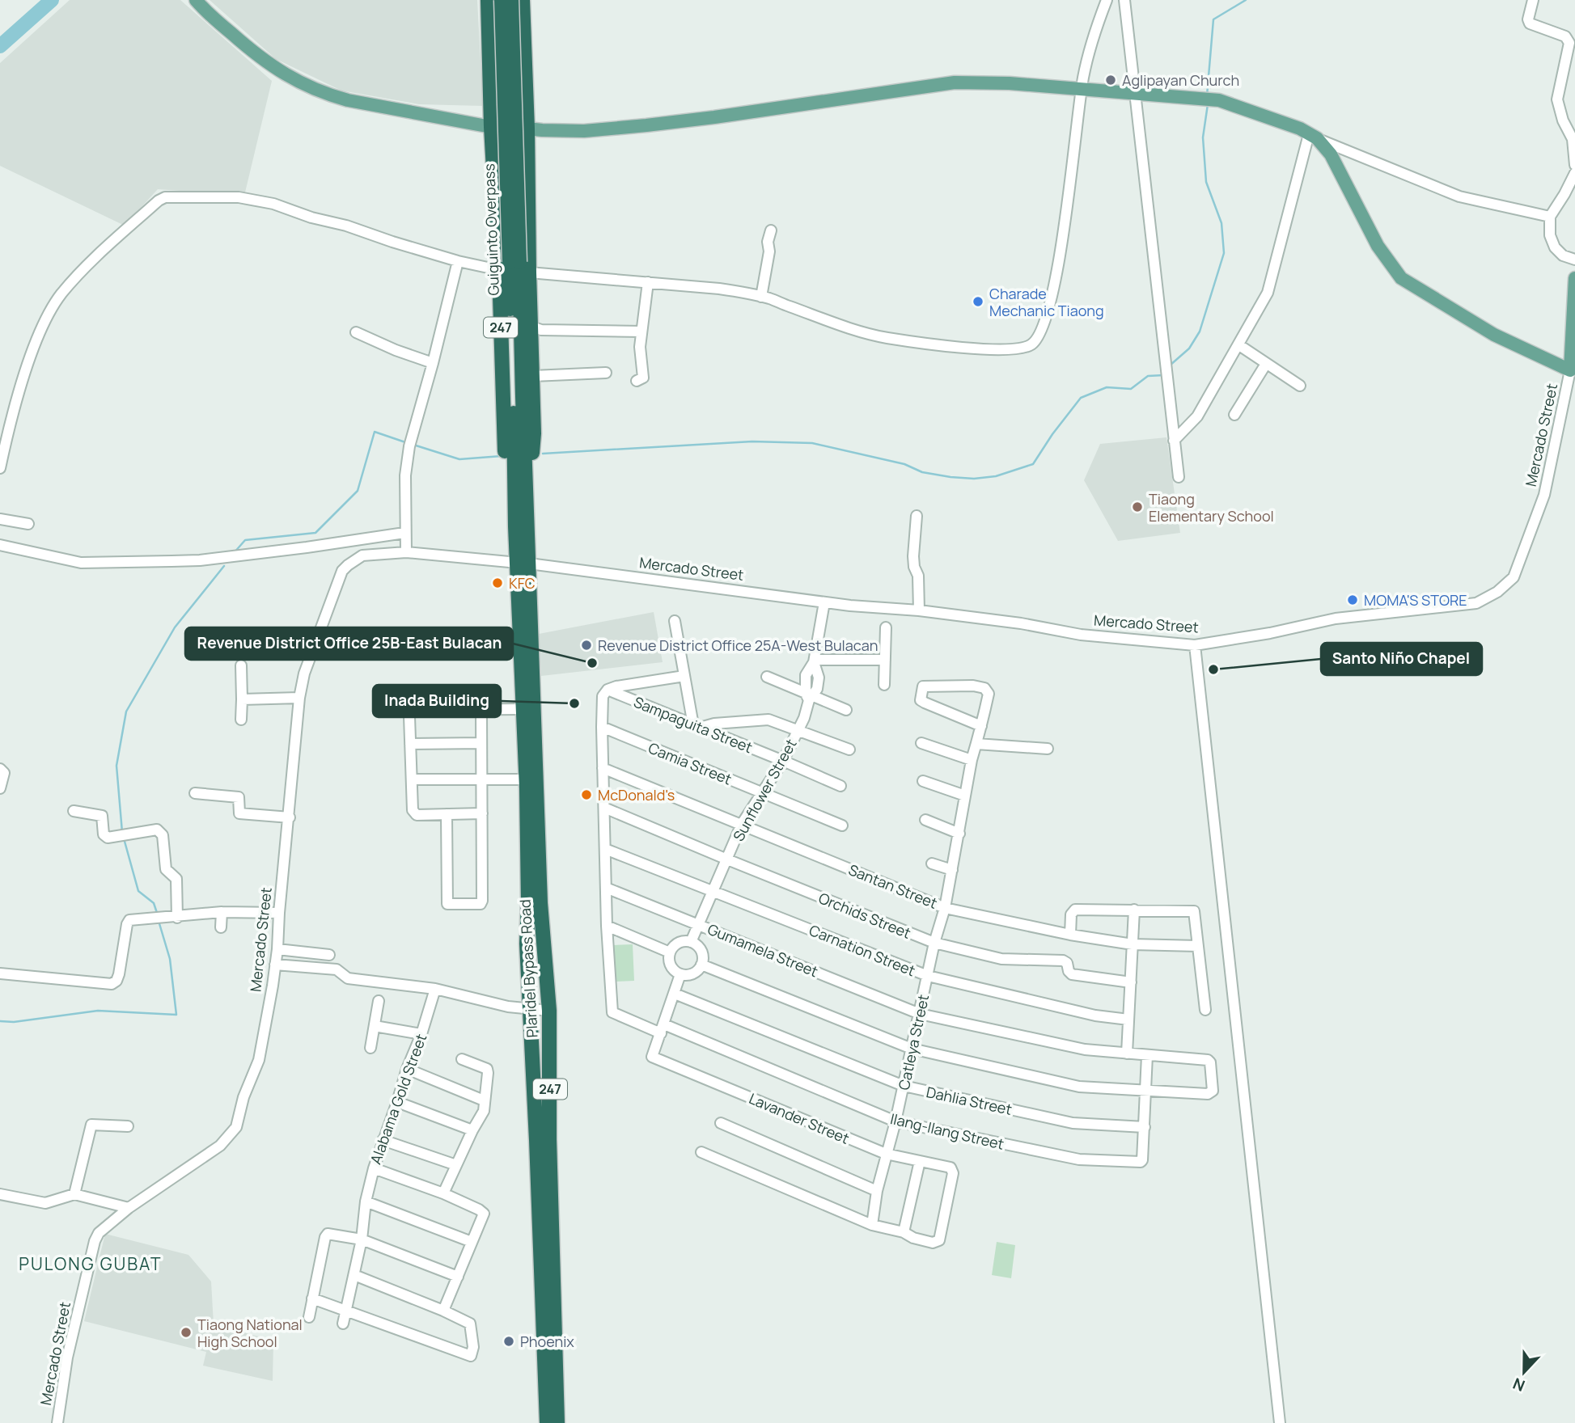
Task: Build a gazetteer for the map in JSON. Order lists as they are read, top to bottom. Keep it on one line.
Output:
{"streets":{"highway":["Guiguinto Overpass","247","Plaridel Bypass Road"],"main road":["Mercado Street"],"street":["Sampaguita Street","Camia Street","Sunflower Street","Santan Street","Orchids Street","Gumamela Street","Carnation Street","Catleya Street","Alabama Gold Street","Dahlia Street","Lavander Street","Ilang-Ilang Street"]},"crossings":[["Guiguinto Overpass","247"],["Guiguinto Overpass","Plaridel Bypass Road"],["247","Plaridel Bypass Road"],["Mercado Street","Sunflower Street"],["Mercado Street","Plaridel Bypass Road"],["Sampaguita Street","Sunflower Street"],["Camia Street","Sunflower Street"],["Sunflower Street","Santan Street"],["Sunflower Street","Orchids Street"],["Sunflower Street","Gumamela Street"],["Sunflower Street","Carnation Street"],["Santan Street","Catleya Street"],["Orchids Street","Catleya Street"],["Gumamela Street","Catleya Street"],["Gumamela Street","Ilang-Ilang Street"],["Carnation Street","Catleya Street"],["Catleya Street","Dahlia Street"],["Catleya Street","Lavander Street"],["Catleya Street","Ilang-Ilang Street"],["Dahlia Street","Ilang-Ilang Street"],["Lavander Street","Ilang-Ilang Street"]],"districts":["PULONG GUBAT"],"places":["Aglipayan Church","Charade Mechanic Tiaong","Tiaong Elementary School","KFC","MOMA'S STORE","Revenue District Office 25A-West Bulacan","Revenue District Office 25B-East Bulacan","Santo Niño Chapel","Inada Building","McDonald's","Tiaong National High School","Phoenix"],"north":"bottom"}
